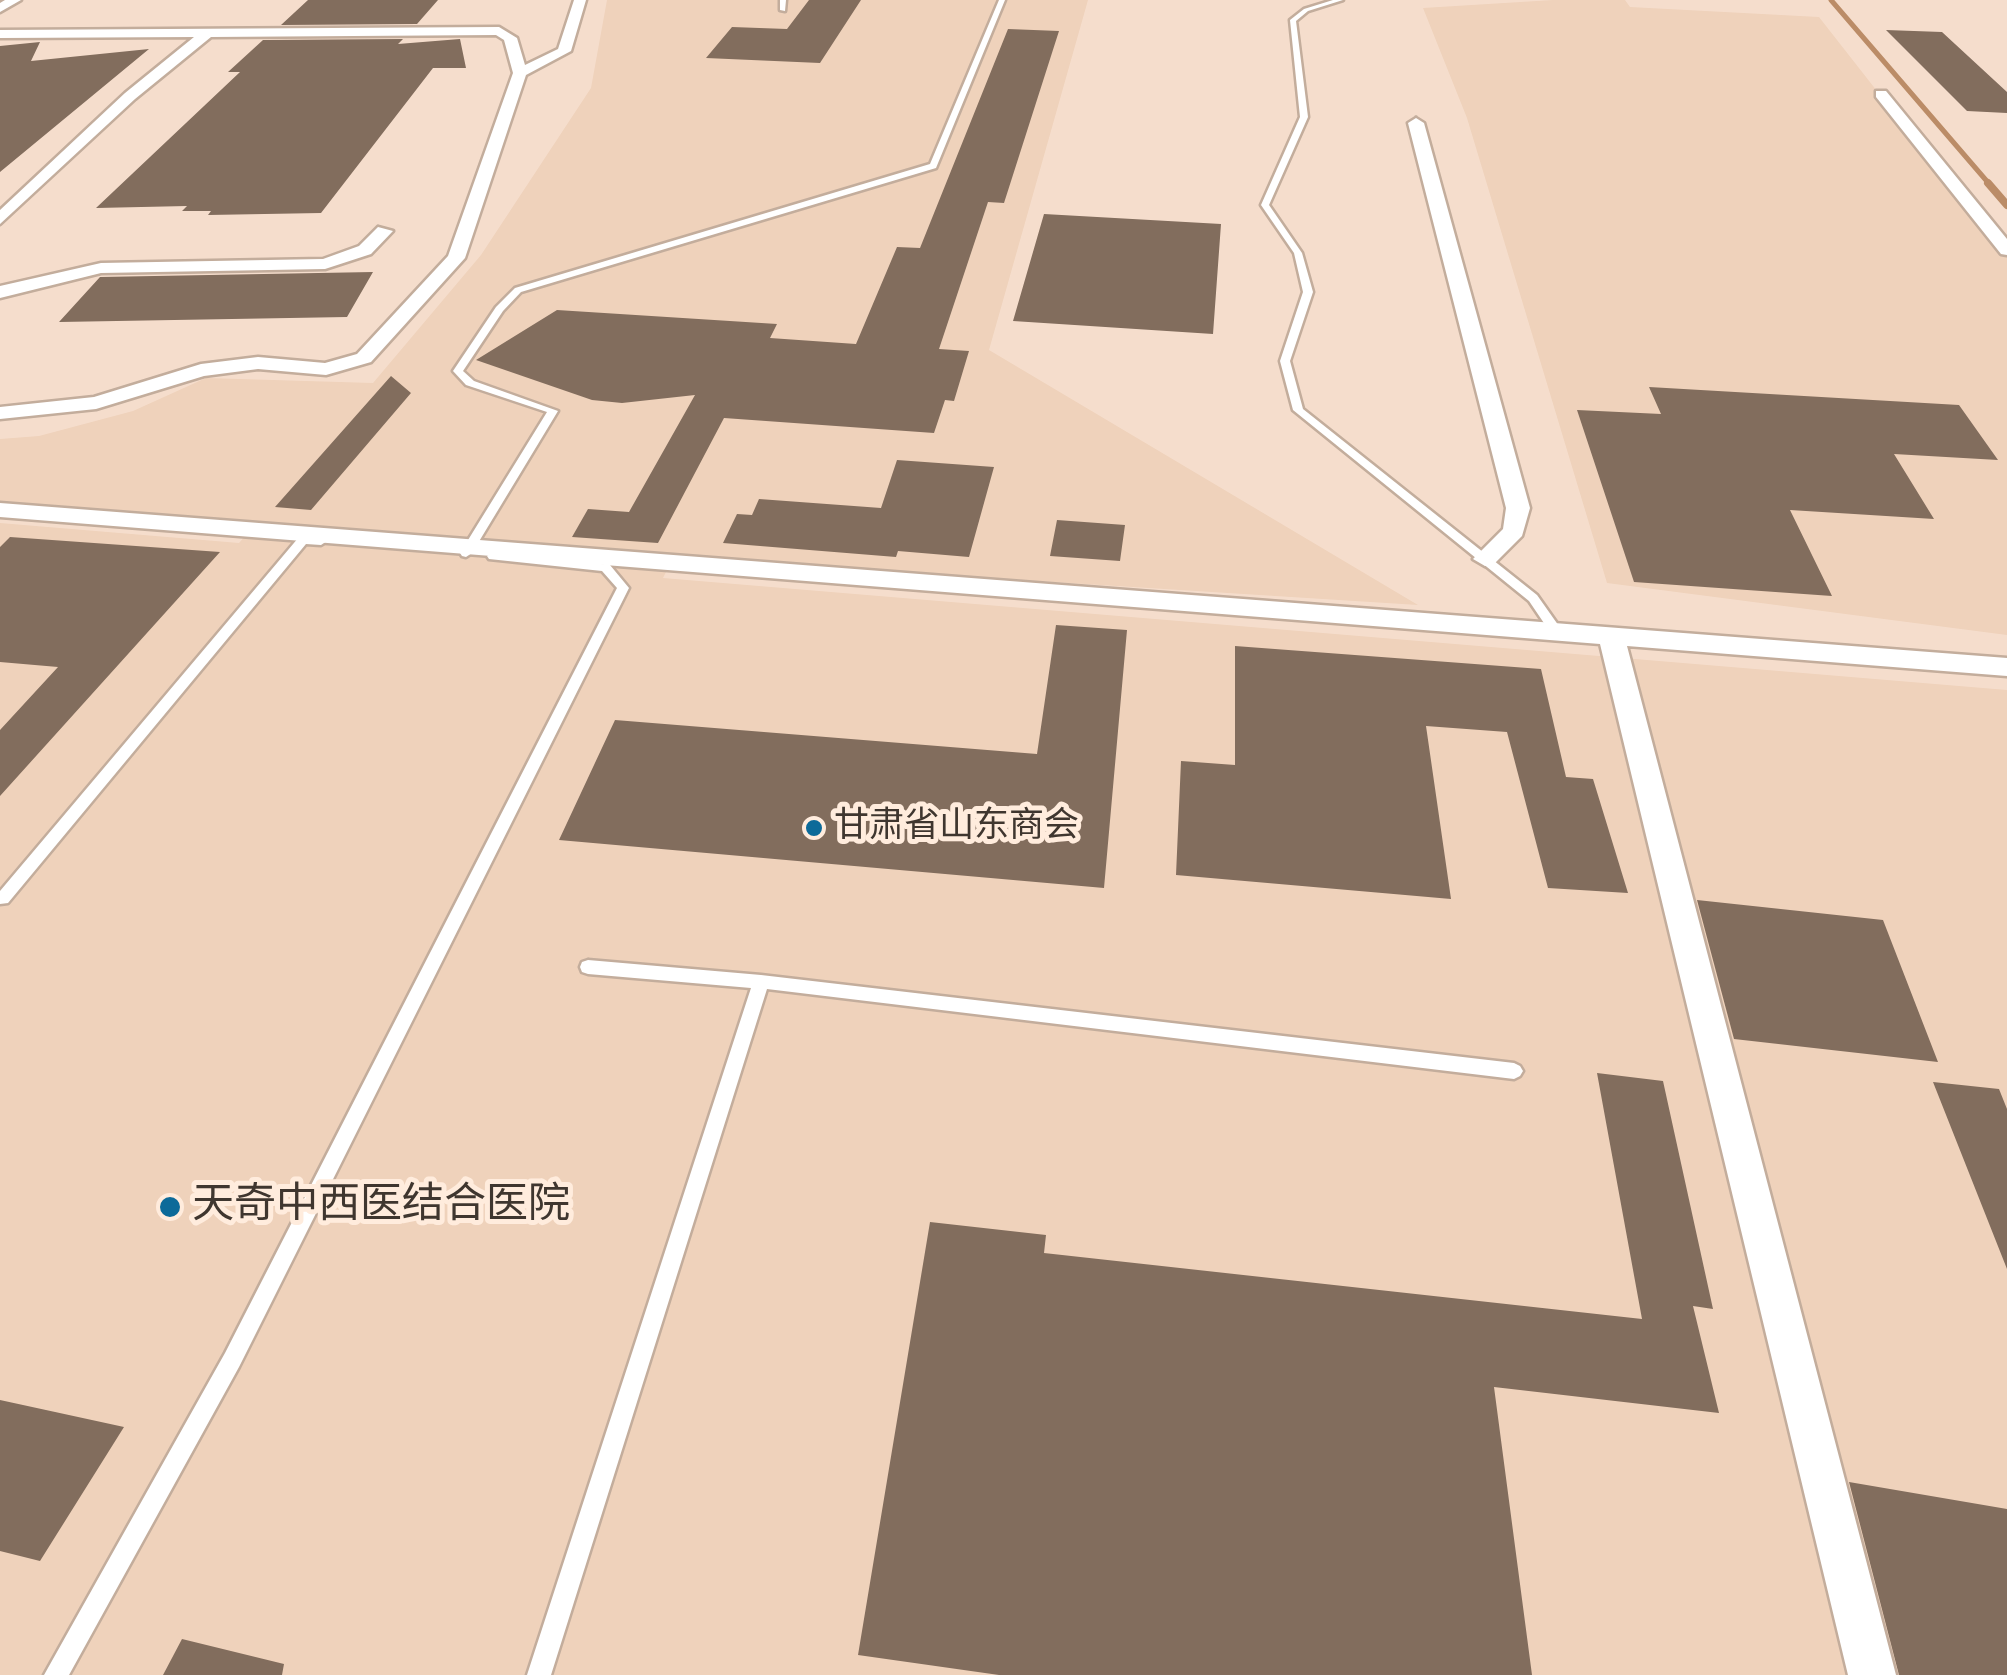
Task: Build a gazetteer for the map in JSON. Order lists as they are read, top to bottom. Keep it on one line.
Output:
{"places":["甘肃省山东商会","天奇中西医结合医院"]}
